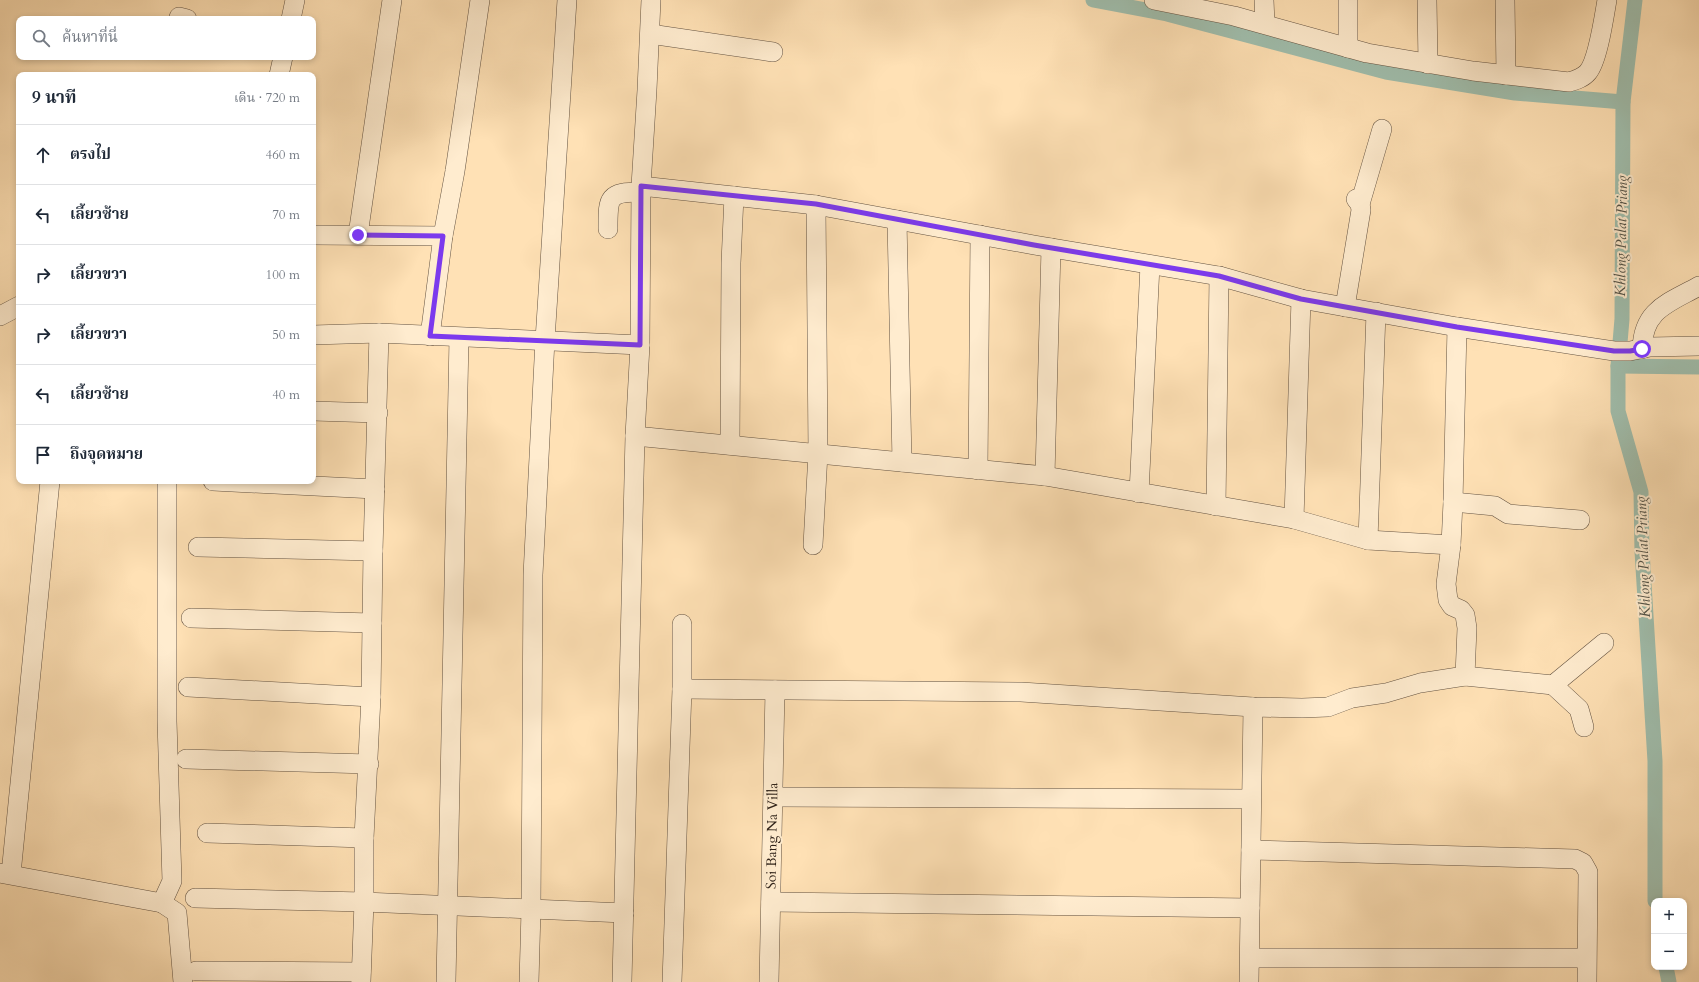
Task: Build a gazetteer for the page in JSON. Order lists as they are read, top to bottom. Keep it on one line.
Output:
{"streets":{"street":["Soi Bang Na Villa"]},"water":["Khlong Palat Priang"],"page":{"search":"ค้นหาที่นี่","heading":["9 นาที","เดิน · 720 m"],"list":[["ตรงไป","460 m"],["เลี้ยวซ้าย","70 m"],["เลี้ยวขวา","100 m"],["เลี้ยวขวา","50 m"],["เลี้ยวซ้าย","40 m"],"ถึงจุดหมาย"],"map_buttons":["+","−"]}}
